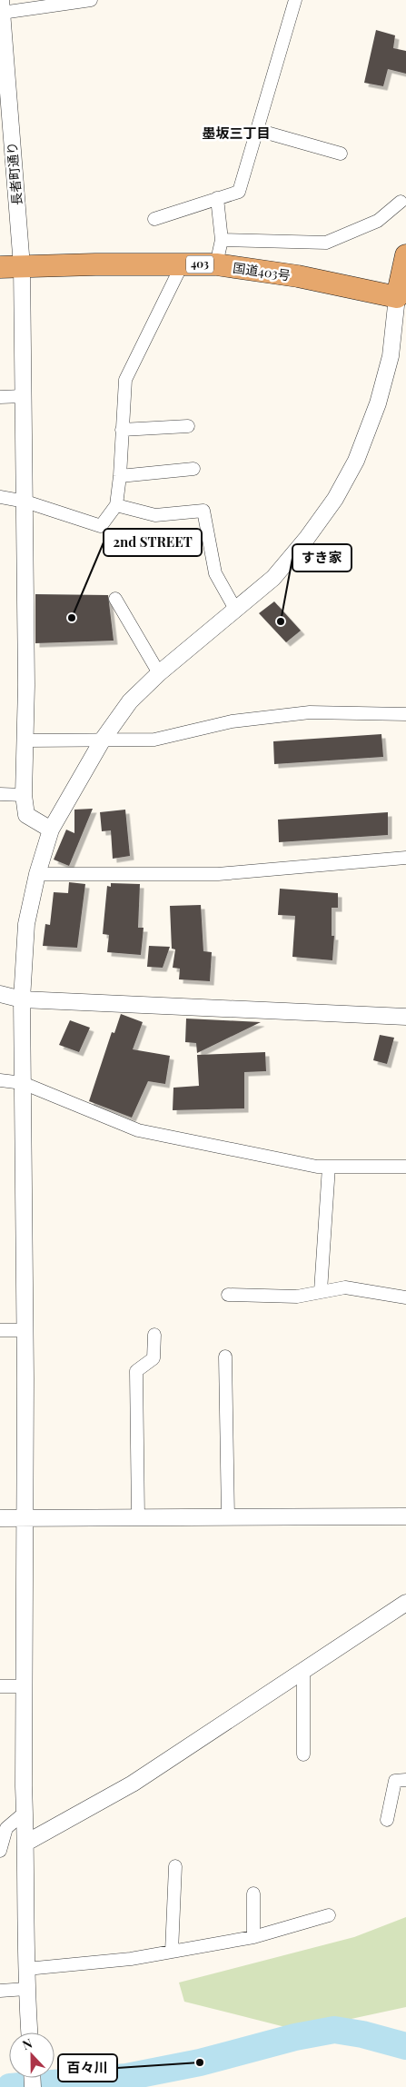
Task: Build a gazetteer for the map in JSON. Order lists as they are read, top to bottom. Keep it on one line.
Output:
{"streets":{"highway":["403","国道403号"],"street":["長者町通り"]},"crossings":[["長者町通り","国道403号"]],"districts":["墨坂三丁目"],"places":["2nd STREET","すき家","百々川"],"north":"top"}
